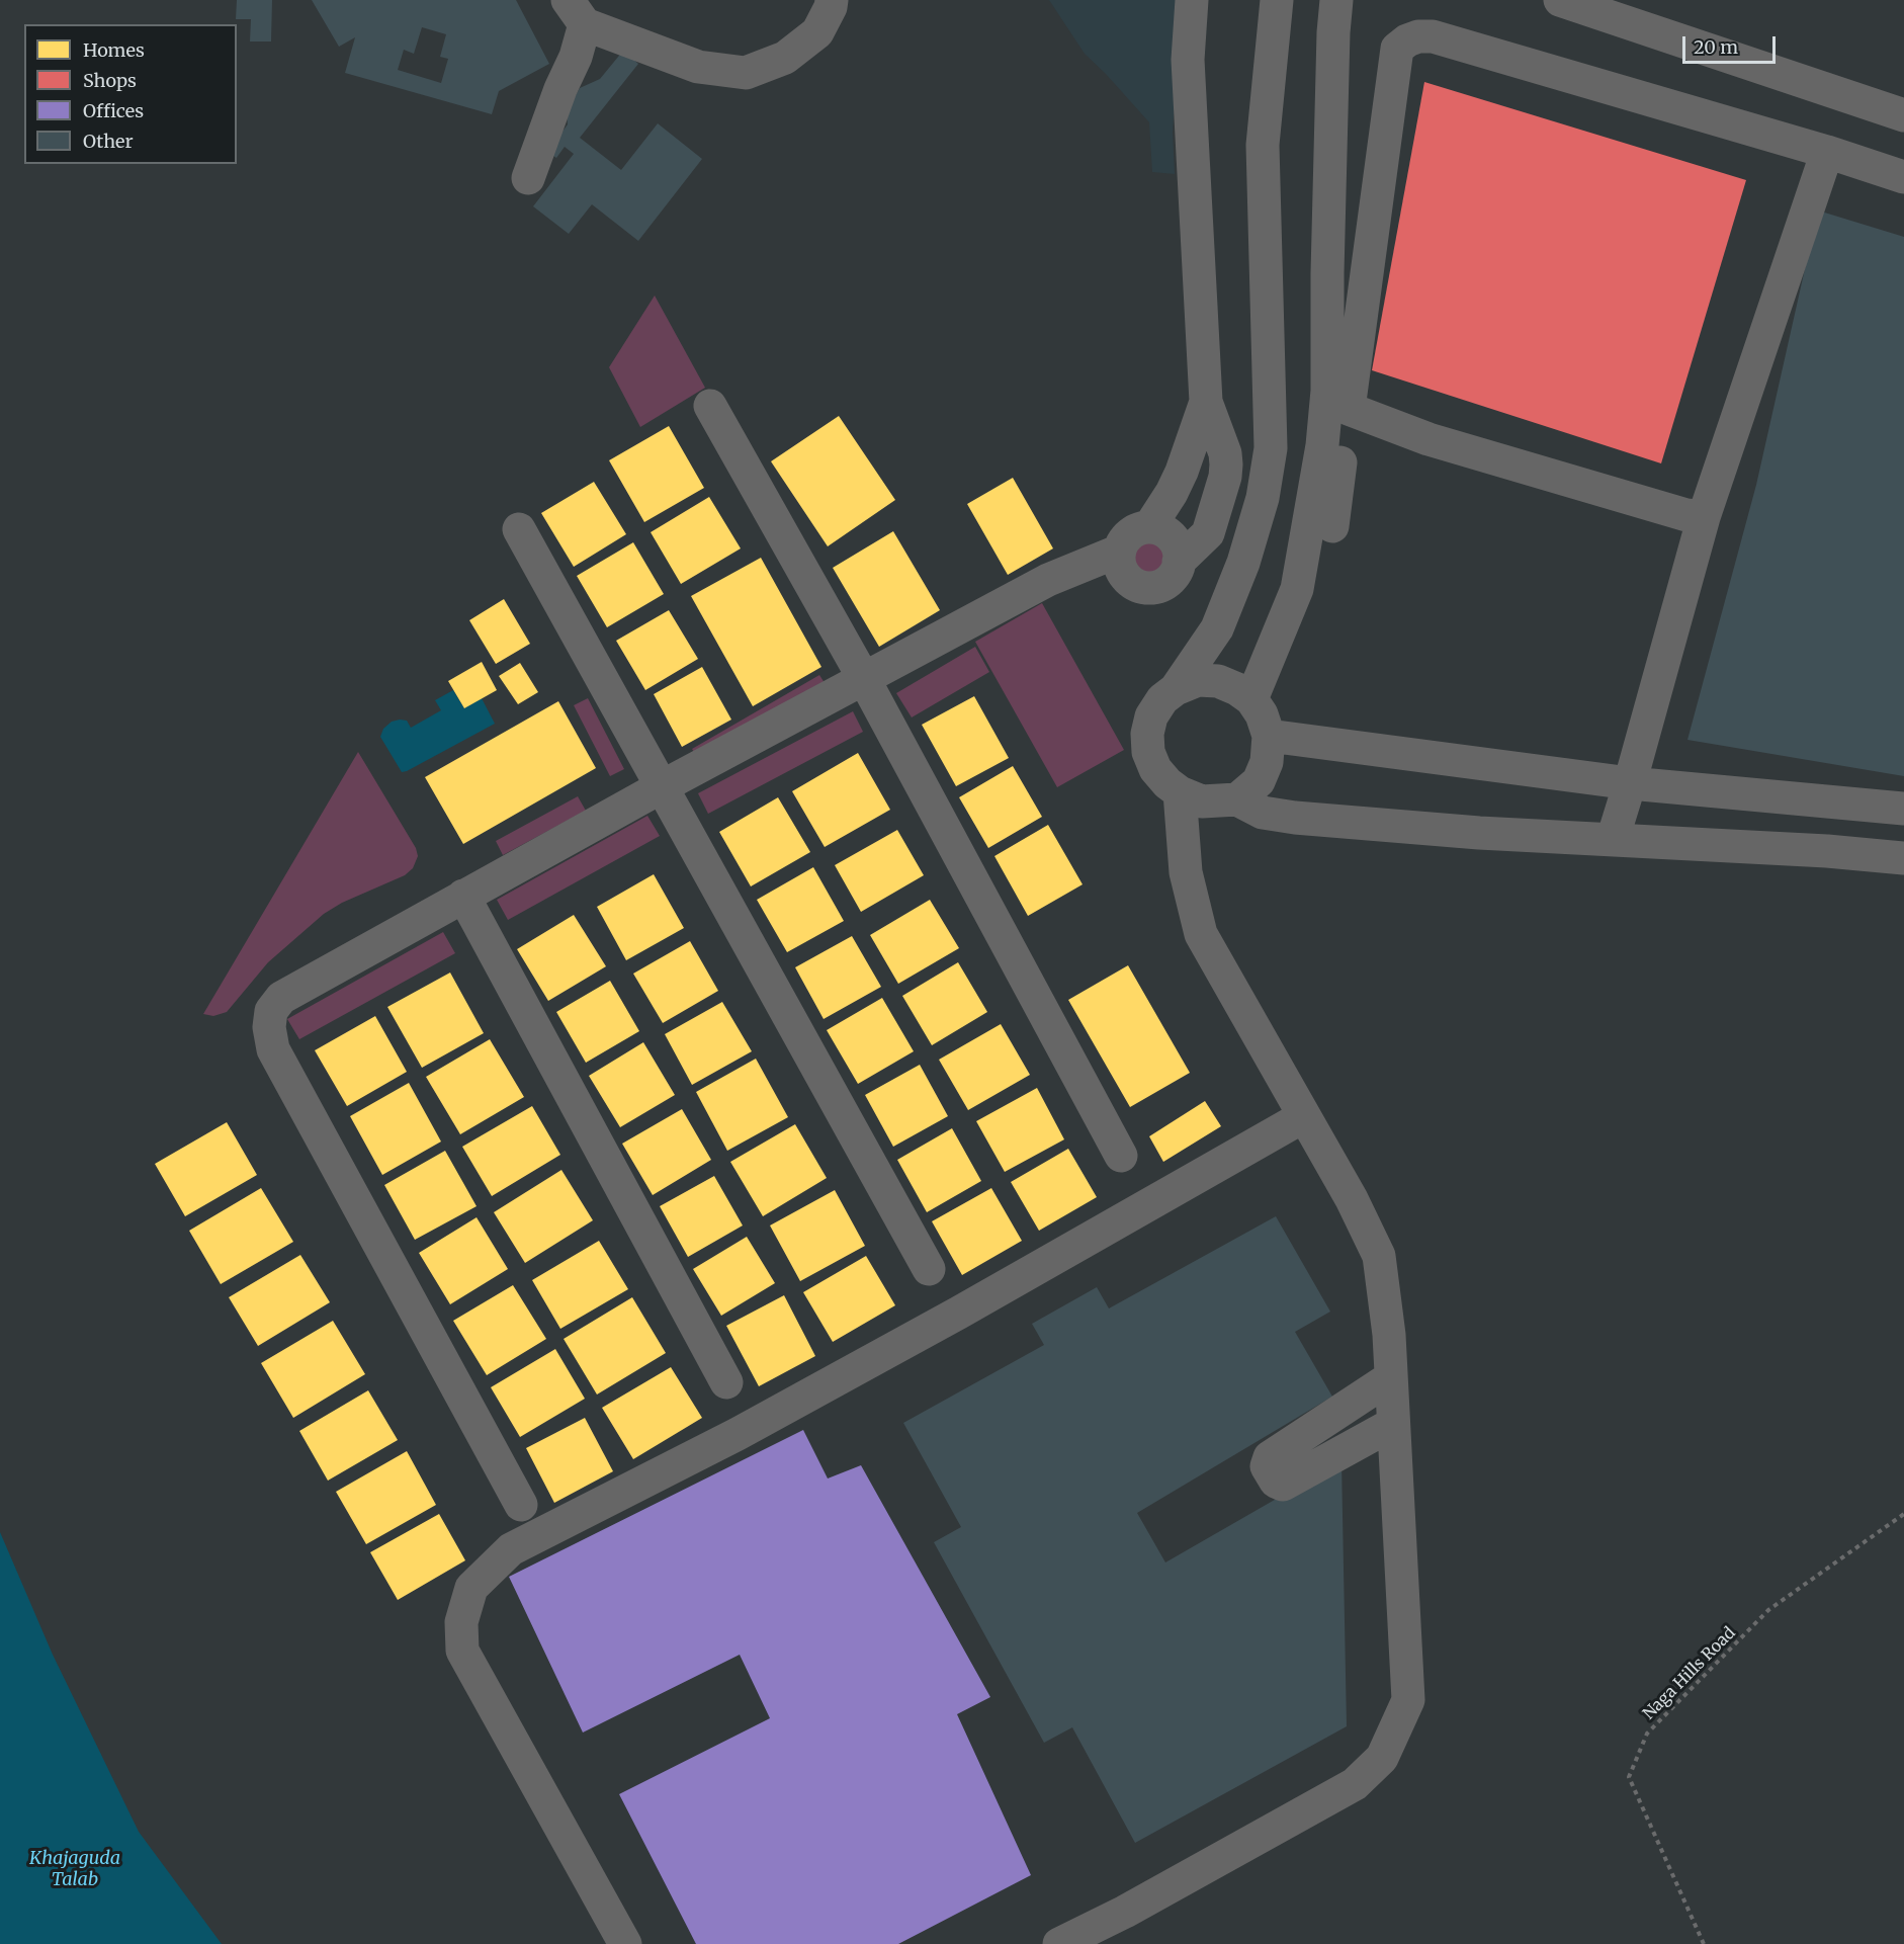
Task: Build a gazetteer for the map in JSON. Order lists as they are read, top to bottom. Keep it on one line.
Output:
{"streets":{"path":["Naga Hills Road"]},"water":["Khajaguda Talab"],"legend":["Homes","Shops","Offices","Other"],"scale_bar":"20 m"}
